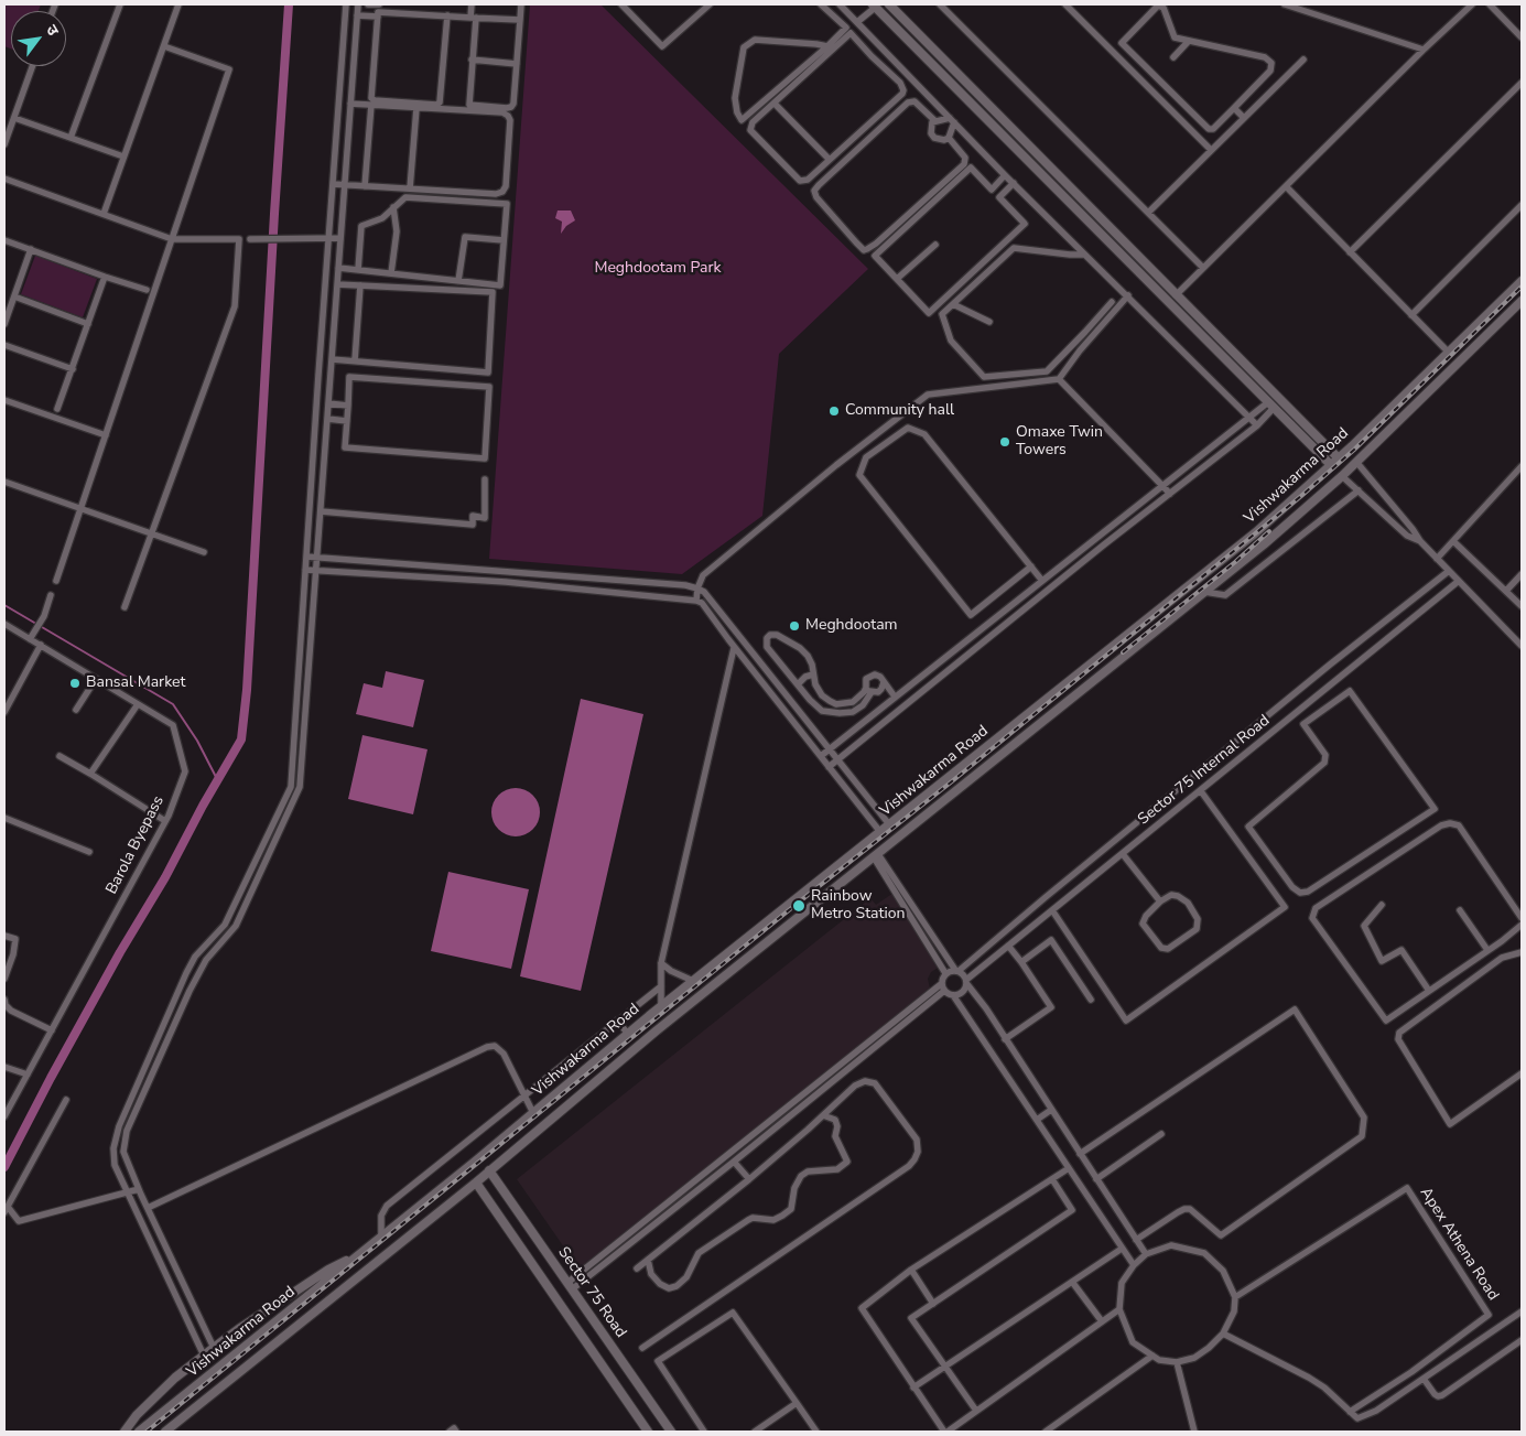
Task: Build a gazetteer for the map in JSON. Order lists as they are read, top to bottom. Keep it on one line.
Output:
{"streets":{"main road":["Vishwakarma Road","Sector 75 Road"],"street":["Sector 75 Internal Road","Barola Byepass","Apex Athena Road"]},"crossings":[["Vishwakarma Road","Sector 75 Road"]],"parks":["Meghdootam Park"],"places":["Community hall","Omaxe Twin Towers","Meghdootam","Bansal Market","Rainbow Metro Station"],"north":"top right"}
